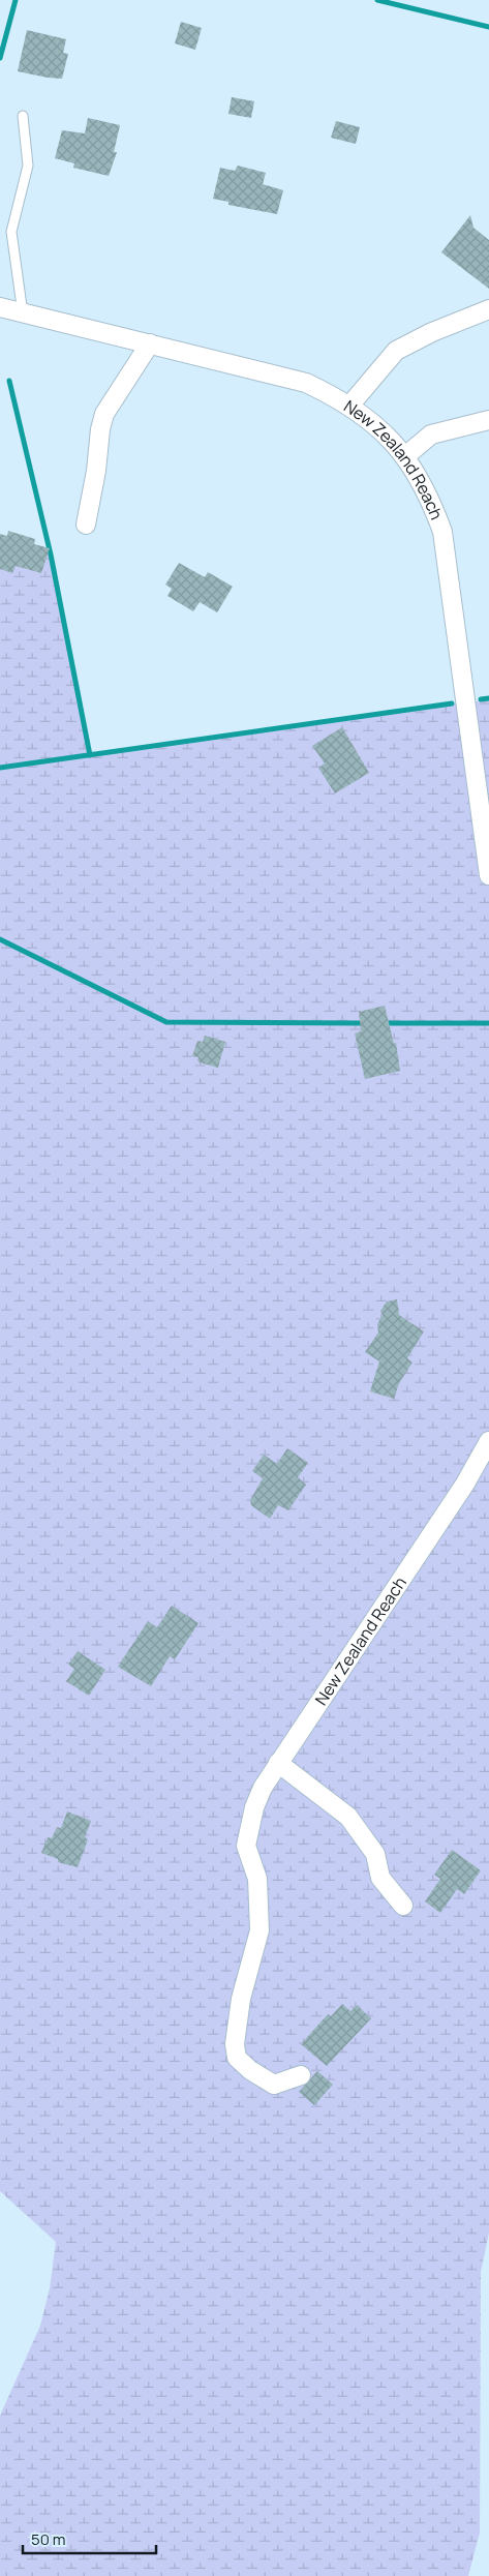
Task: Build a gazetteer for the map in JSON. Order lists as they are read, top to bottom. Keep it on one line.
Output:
{"streets":{"street":["New Zealand Reach"]},"scale_bar":"50 m"}
